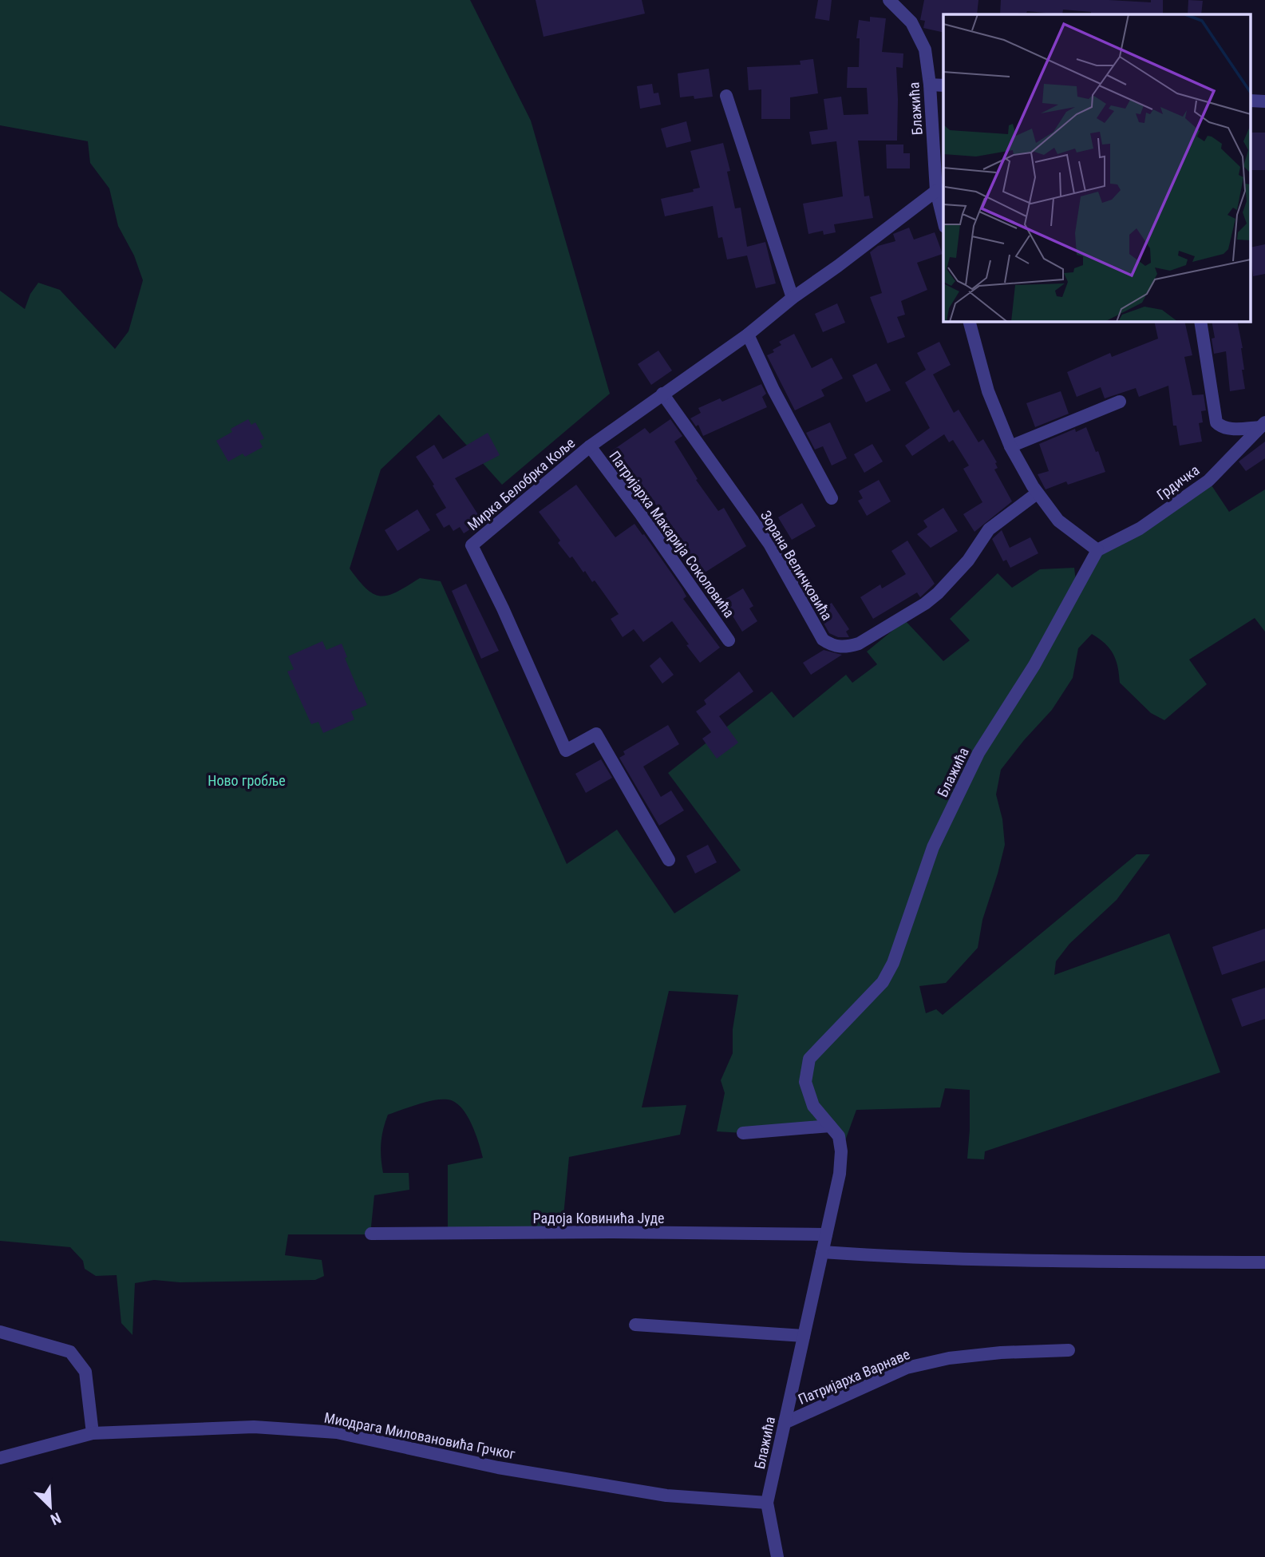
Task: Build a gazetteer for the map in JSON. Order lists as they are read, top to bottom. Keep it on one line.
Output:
{"streets":{"street":["Блажића","Грдичка","Мирка Белобрка Коље","Патријарха Макарија Соколовића","Зорана Величковића","Радоја Ковинића Јуде","Патријарха Варнаве","Миодрага Миловановића Грчког"]},"crossings":[["Блажића","Грдичка"],["Блажића","Мирка Белобрка Коље"],["Блажића","Радоја Ковинића Јуде"],["Блажића","Патријарха Варнаве"],["Блажића","Миодрага Миловановића Грчког"],["Мирка Белобрка Коље","Патријарха Макарија Соколовића"],["Мирка Белобрка Коље","Зорана Величковића"]],"parks":["Ново гробље"],"north":"bottom right"}
